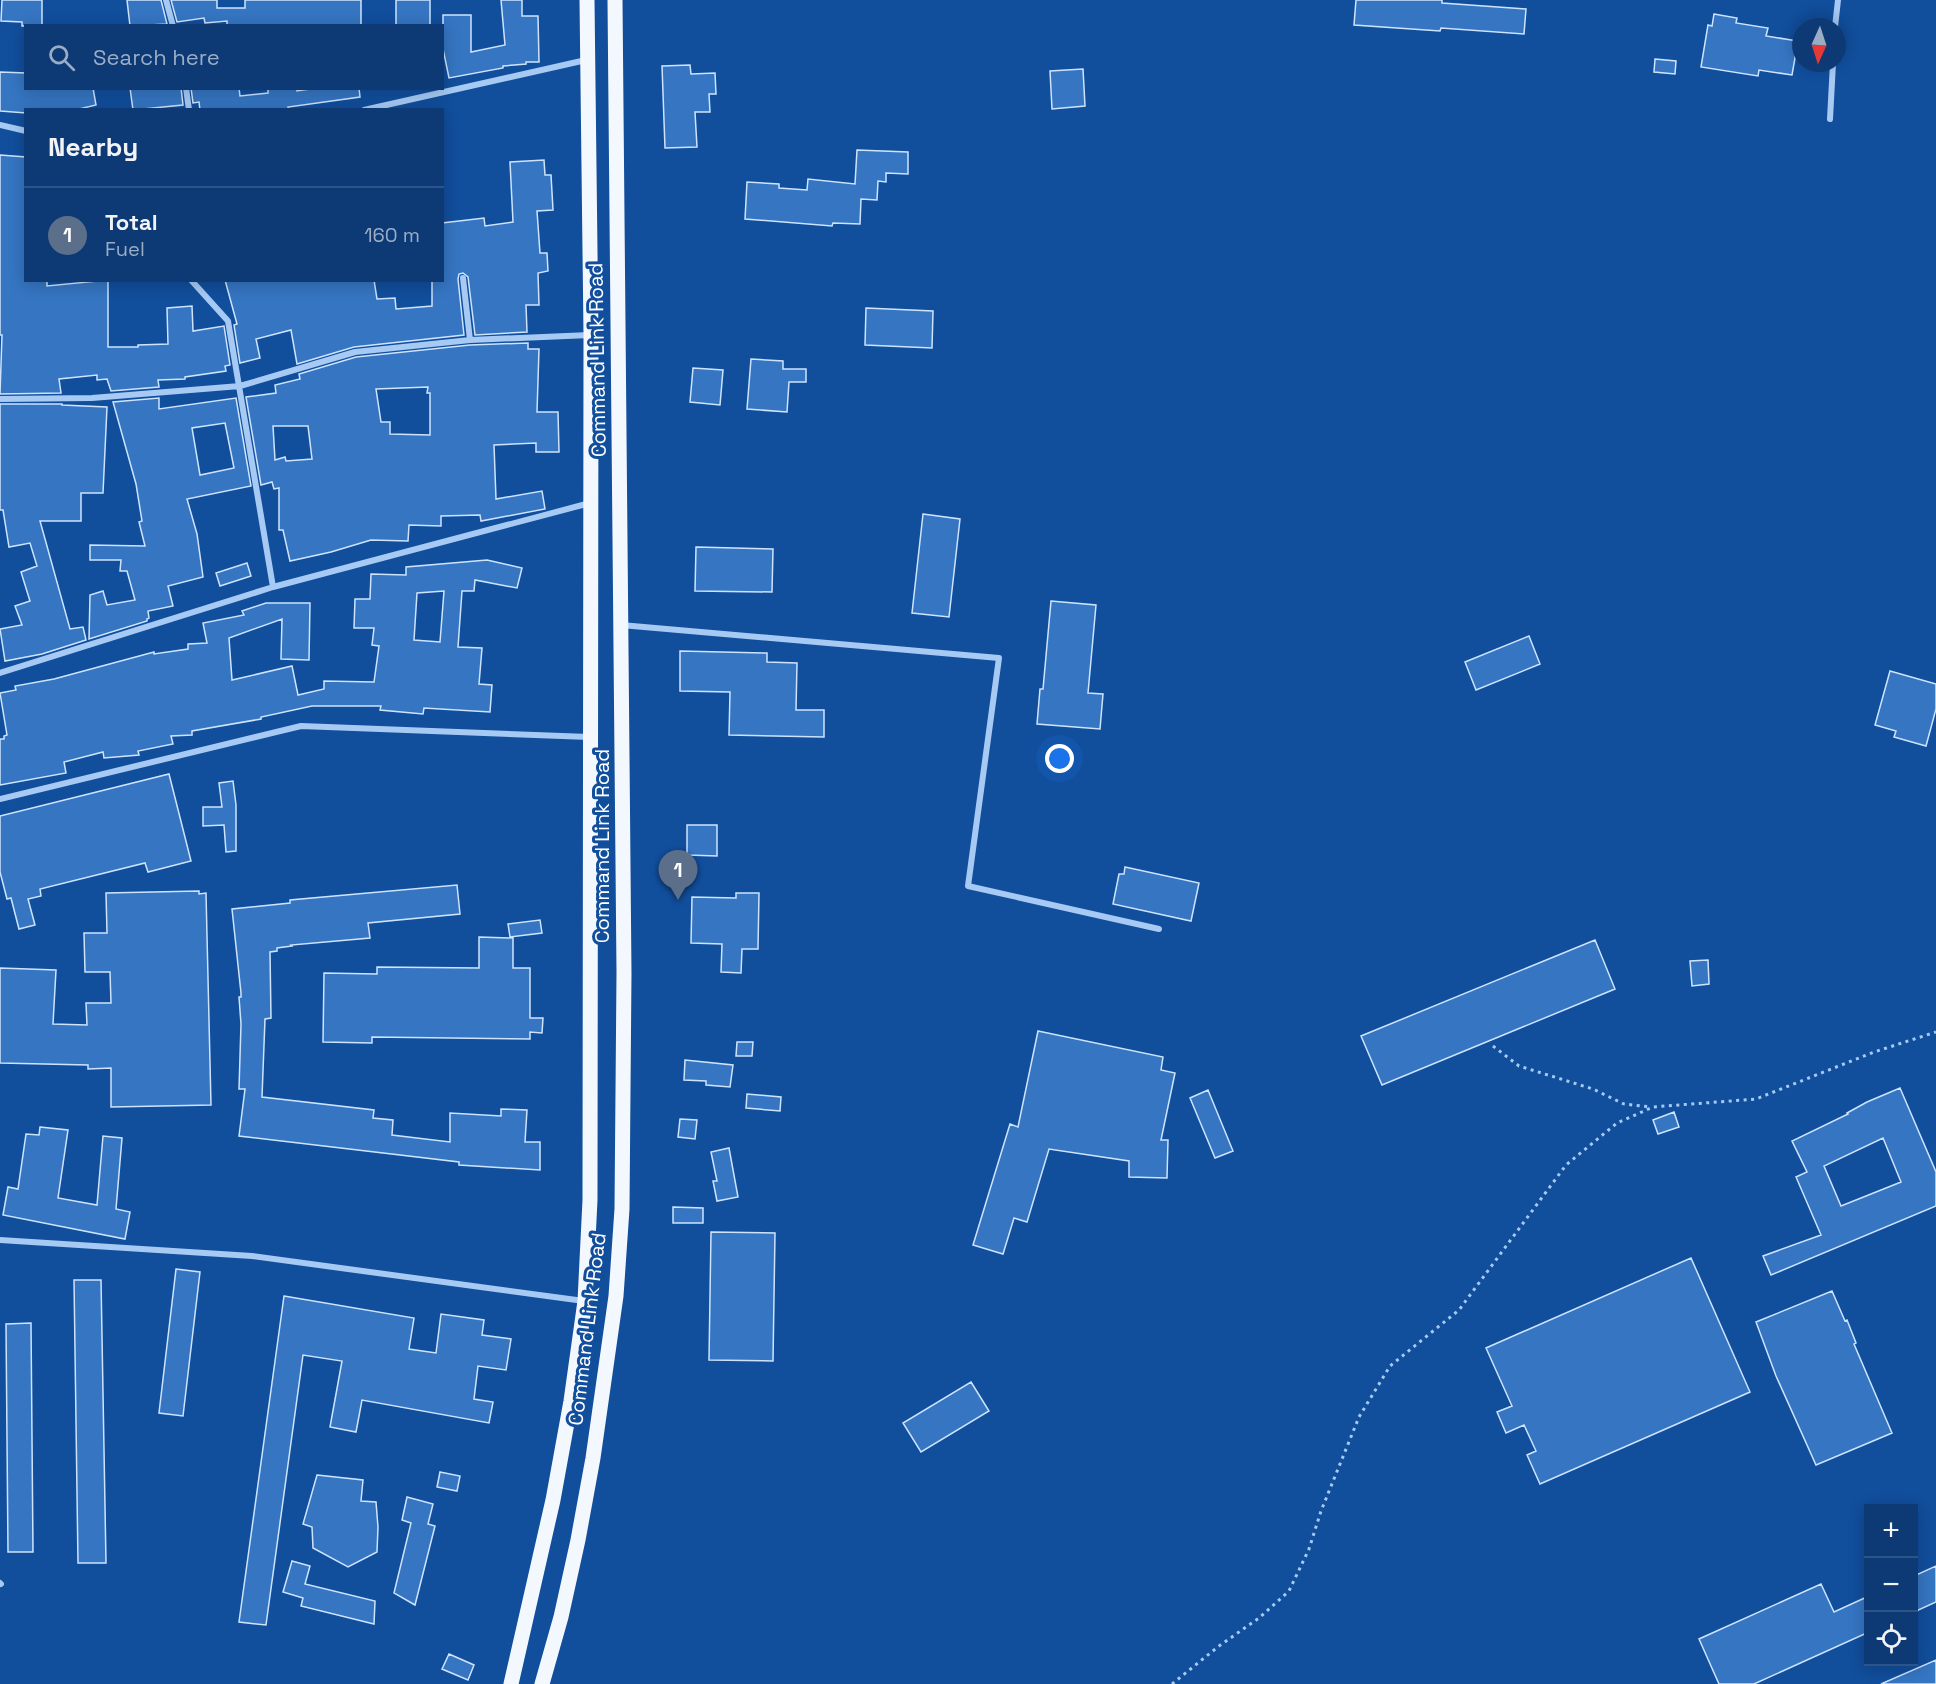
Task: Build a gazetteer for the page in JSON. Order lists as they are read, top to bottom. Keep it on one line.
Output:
{"streets":{"main road":["Command Link Road"]},"north":"bottom","page":{"search":"Search here","heading":"Nearby","list":[{"mark":"1","name":"Total","note":"Fuel","value":"160 m"}],"pins":"1","map_buttons":["+","−"]}}
